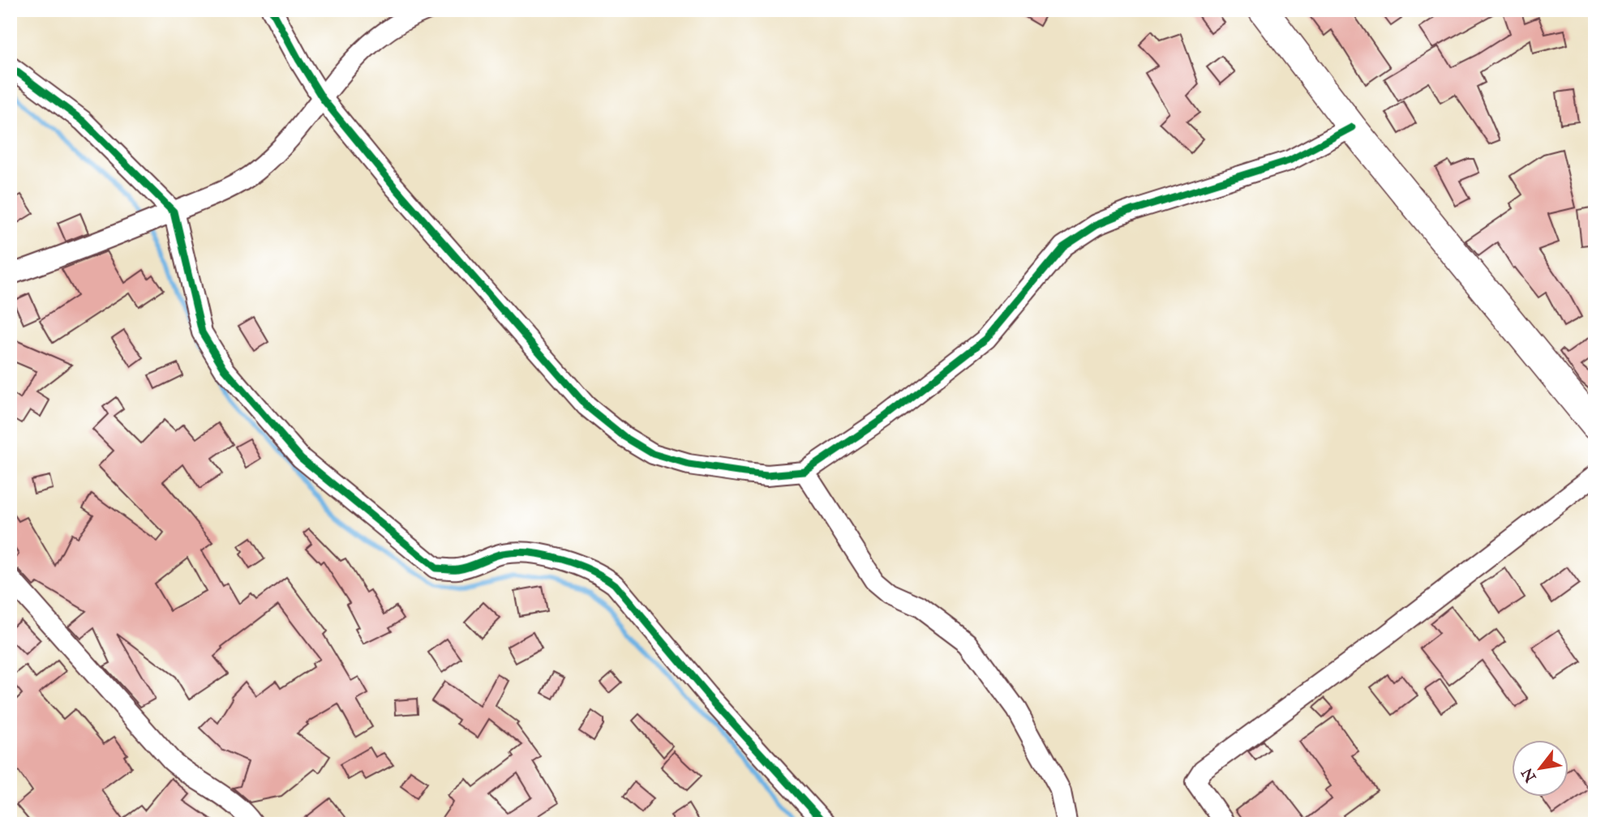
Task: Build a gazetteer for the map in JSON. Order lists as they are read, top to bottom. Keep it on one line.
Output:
{"north":"bottom left"}
